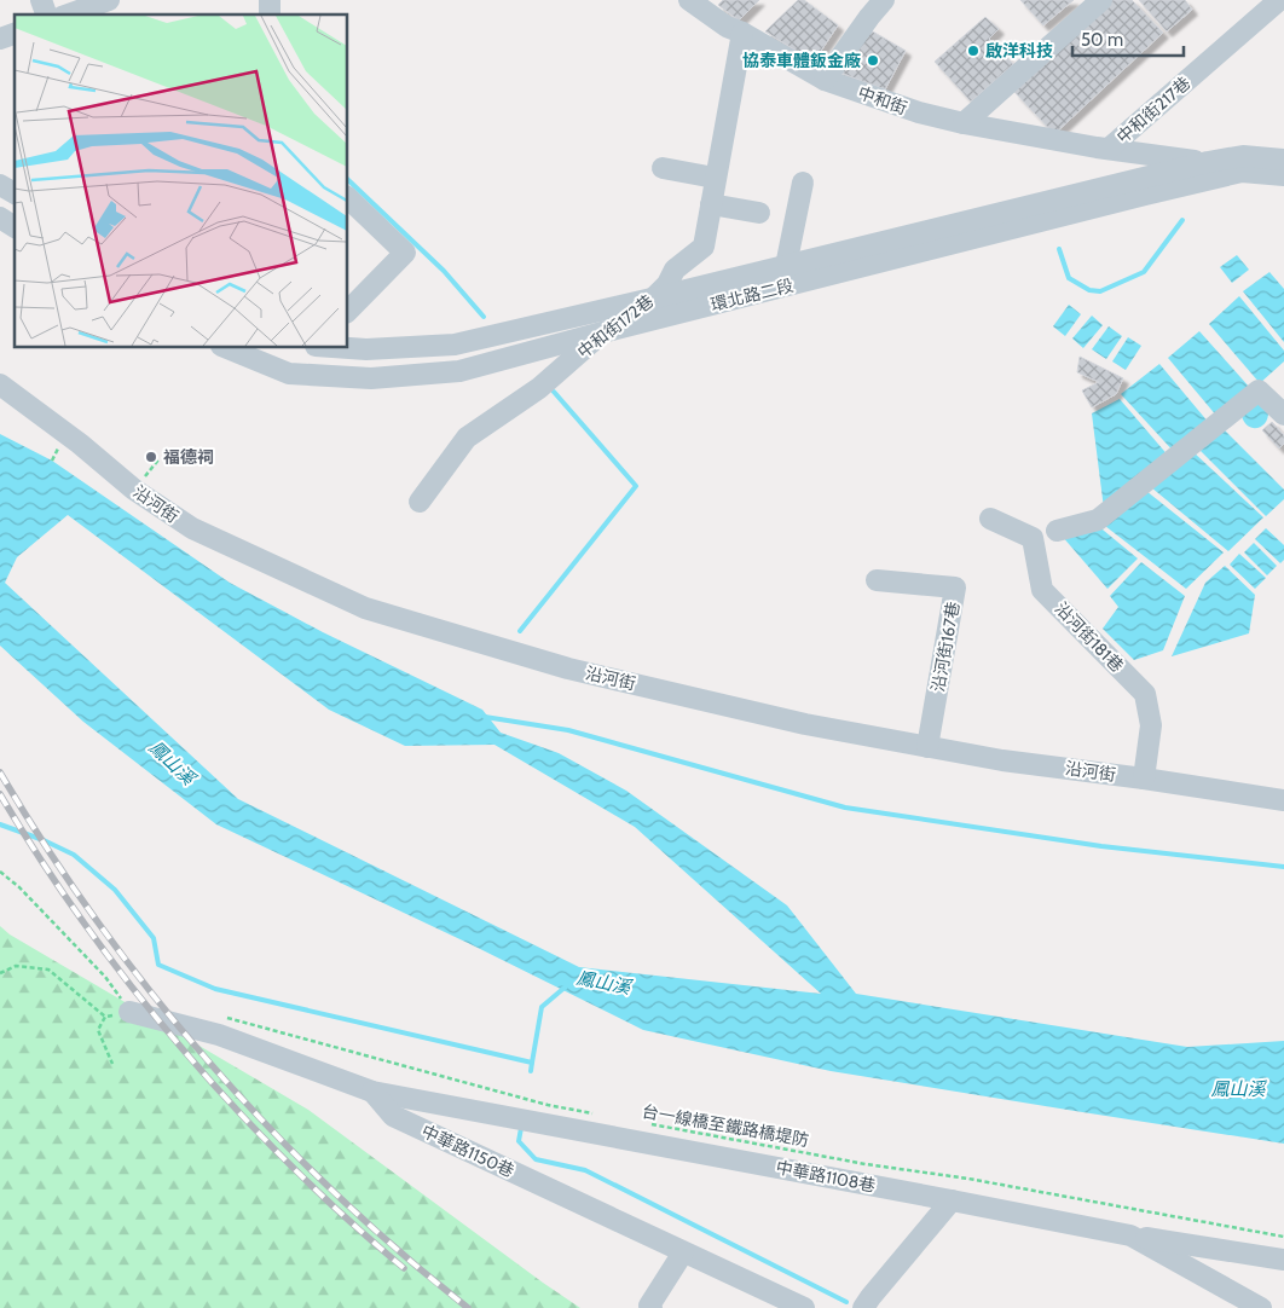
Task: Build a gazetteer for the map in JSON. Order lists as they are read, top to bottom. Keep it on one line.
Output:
{"streets":{"street":["中和街","中和街217巷","環北路二段","中和街172巷","沿河街","沿河街181巷","沿河街167巷","中華路1150巷","中華路1108巷"],"path":["台一線橋至鐵路橋堤防"]},"crossings":[["中和街","中和街217巷"],["中和街","環北路二段"],["中和街","中和街172巷"],["環北路二段","中和街172巷"],["沿河街","沿河街181巷"],["沿河街","沿河街167巷"],["中華路1150巷","中華路1108巷"]],"water":["鳳山溪"],"places":["啟洋科技","協泰車體鈑金廠","福德祠"],"scale_bar":"50 m"}
